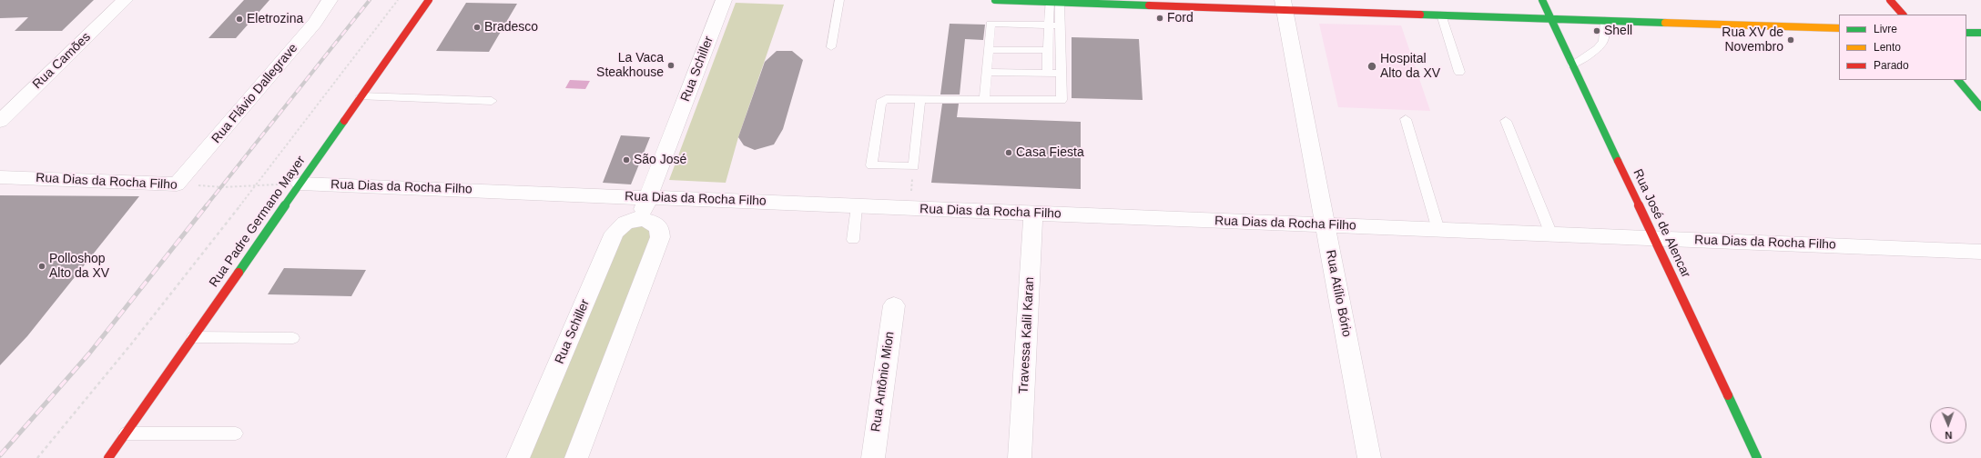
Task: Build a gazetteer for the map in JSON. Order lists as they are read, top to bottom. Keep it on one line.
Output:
{"streets":{"main road":["Rua Padre Germano Mayer","Rua José de Alencar"],"street":["Rua Camões","Rua Schiller","Rua Flávio Dallegrave","Rua Dias da Rocha Filho","Rua Atílio Bório","Travessa Kalil Karan","Rua Antônio Mion"]},"crossings":[["Rua Schiller","Rua Dias da Rocha Filho"],["Rua Flávio Dallegrave","Rua Dias da Rocha Filho"],["Rua Dias da Rocha Filho","Rua Padre Germano Mayer"],["Rua Dias da Rocha Filho","Rua José de Alencar"],["Rua Dias da Rocha Filho","Rua Atílio Bório"],["Rua Dias da Rocha Filho","Travessa Kalil Karan"]],"places":["Ford","Eletrozina","Bradesco","Shell","Rua XV de Novembro","La Vaca Steakhouse","Hospital Alto da XV","Casa Fiesta","São José","Polloshop Alto da XV"],"legend":["Livre","Lento","Parado"],"north":"bottom"}
